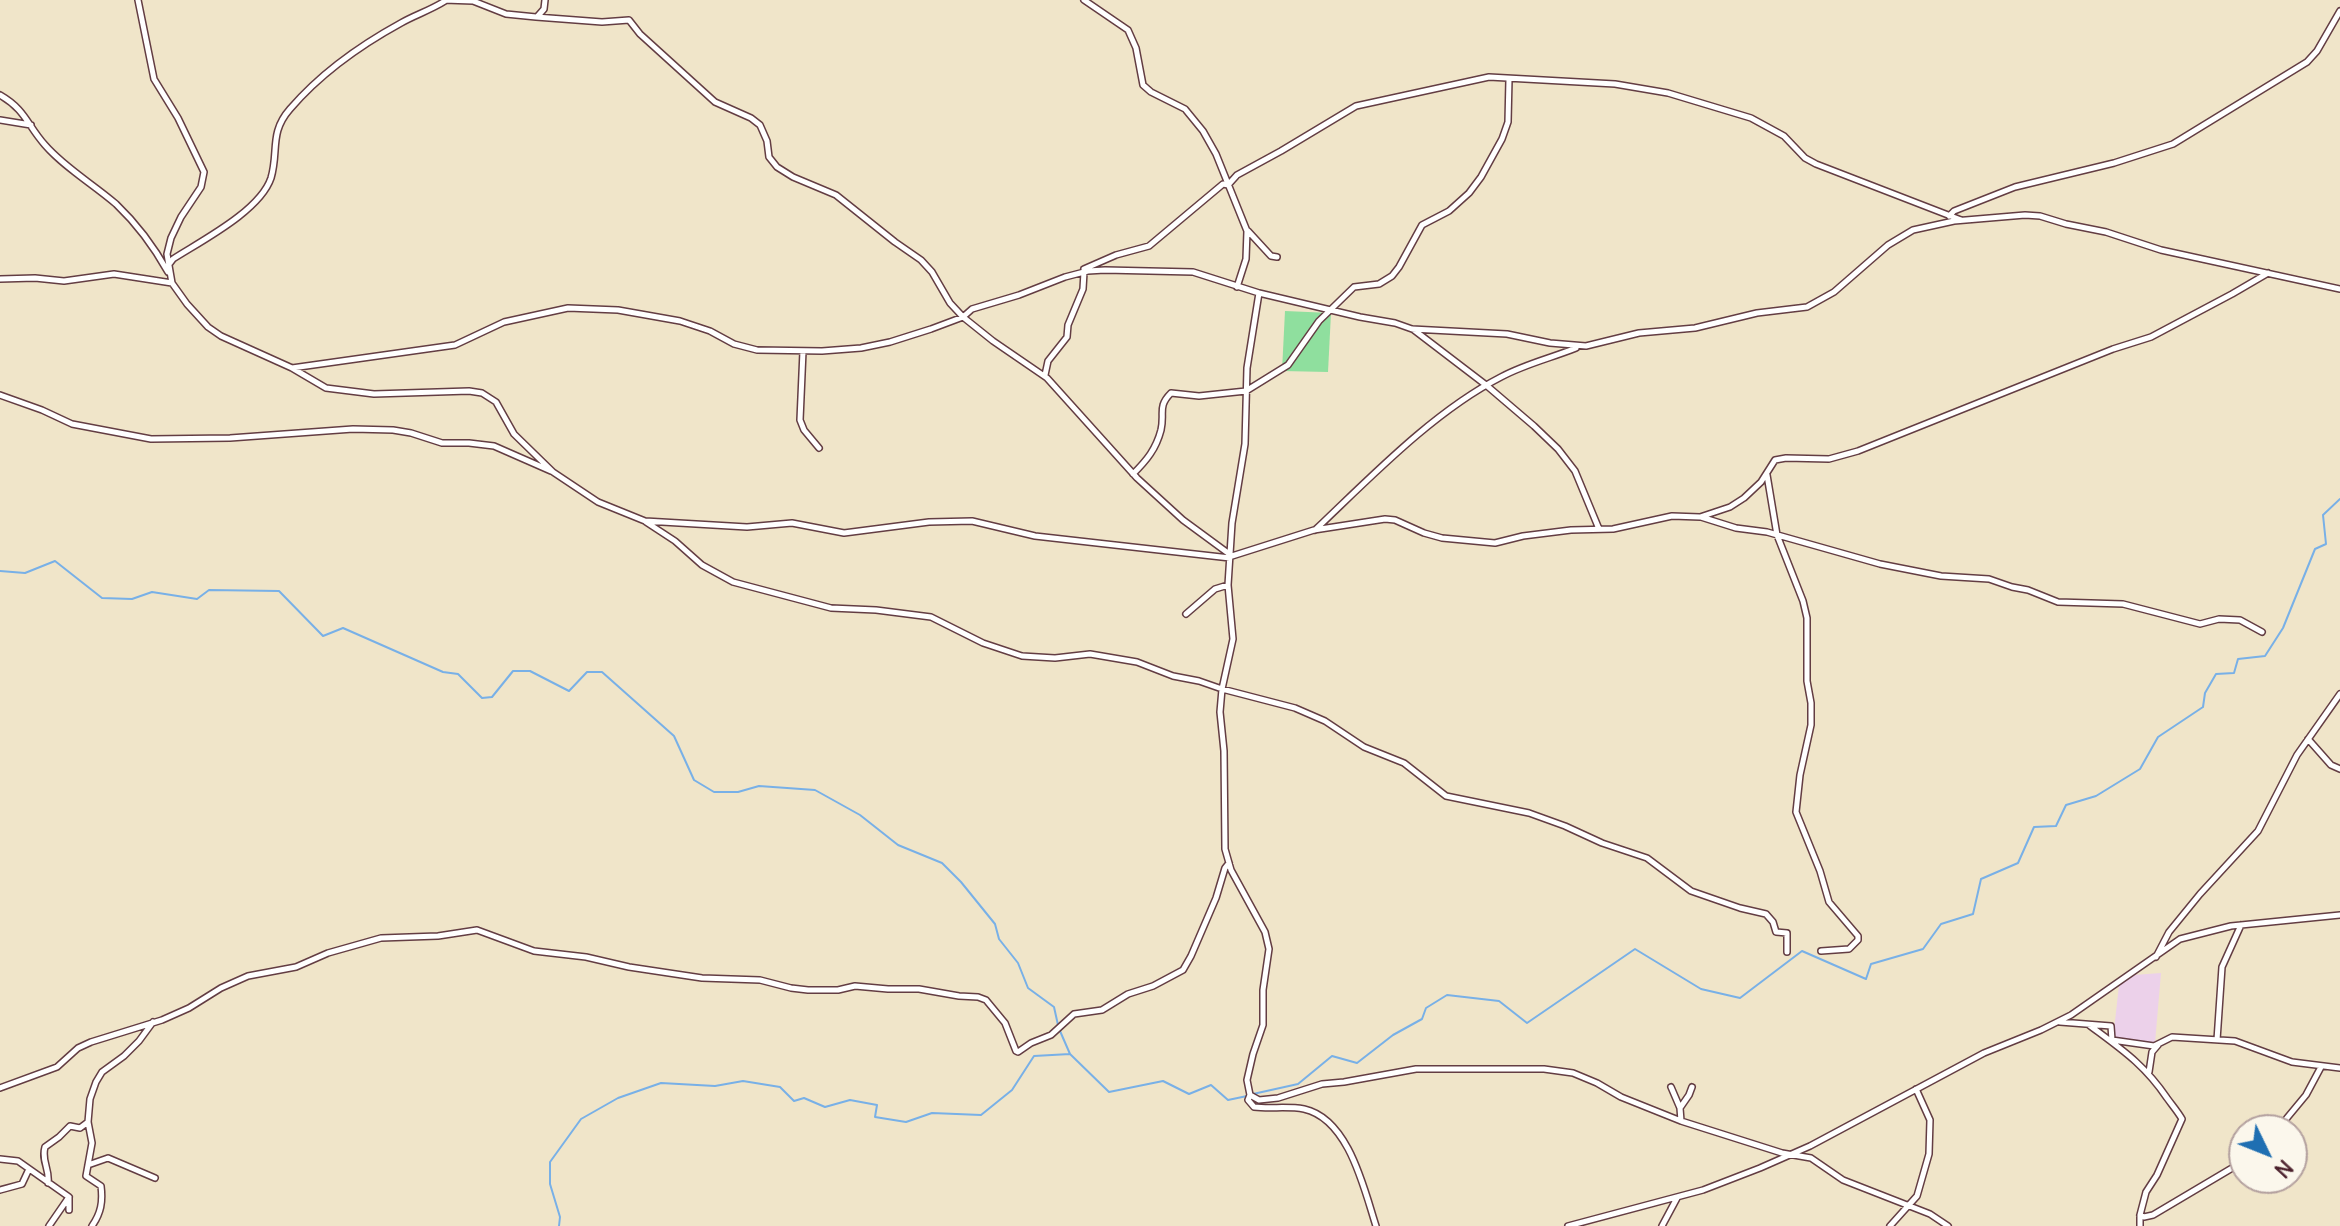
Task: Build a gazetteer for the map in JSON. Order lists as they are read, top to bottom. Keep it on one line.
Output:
{"north":"bottom right"}
